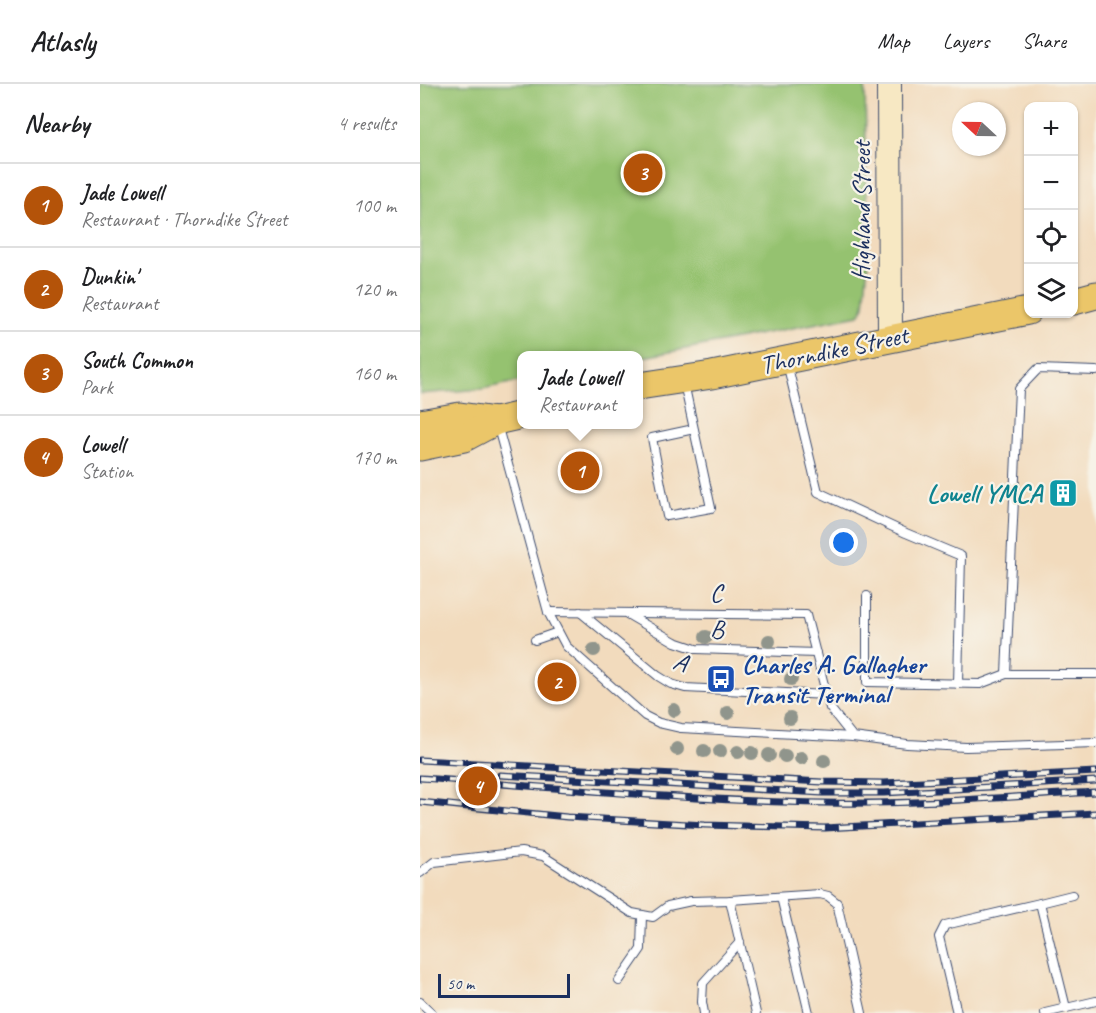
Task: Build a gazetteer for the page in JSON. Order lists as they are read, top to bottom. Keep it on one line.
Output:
{"streets":{"main road":["Thorndike Street"],"street":["Highland Street"],"lane":["C","B","A"]},"crossings":[["Highland Street","Thorndike Street"],["C","B"],["C","A"]],"places":{"building":["Lowell YMCA"],"bus stop":["Charles A. Gallagher Transit Terminal"]},"scale_bar":"50 m","north":"left","page":{"header":"Atlasly","nav":["Map","Layers","Share"],"heading":["Nearby","4 results"],"map_buttons":["+","−"],"pins":["3","1","2","4"],"list":[{"mark":"1","name":"Jade Lowell","note":"Restaurant · Thorndike Street","value":"100 m"},{"mark":"2","name":"Dunkin'","note":"Restaurant","value":"120 m"},{"mark":"3","name":"South Common","note":"Park","value":"160 m"},{"mark":"4","name":"Lowell","note":"Station","value":"170 m"}],"popup":["Jade Lowell","Restaurant"],"scale":"50 m"}}
